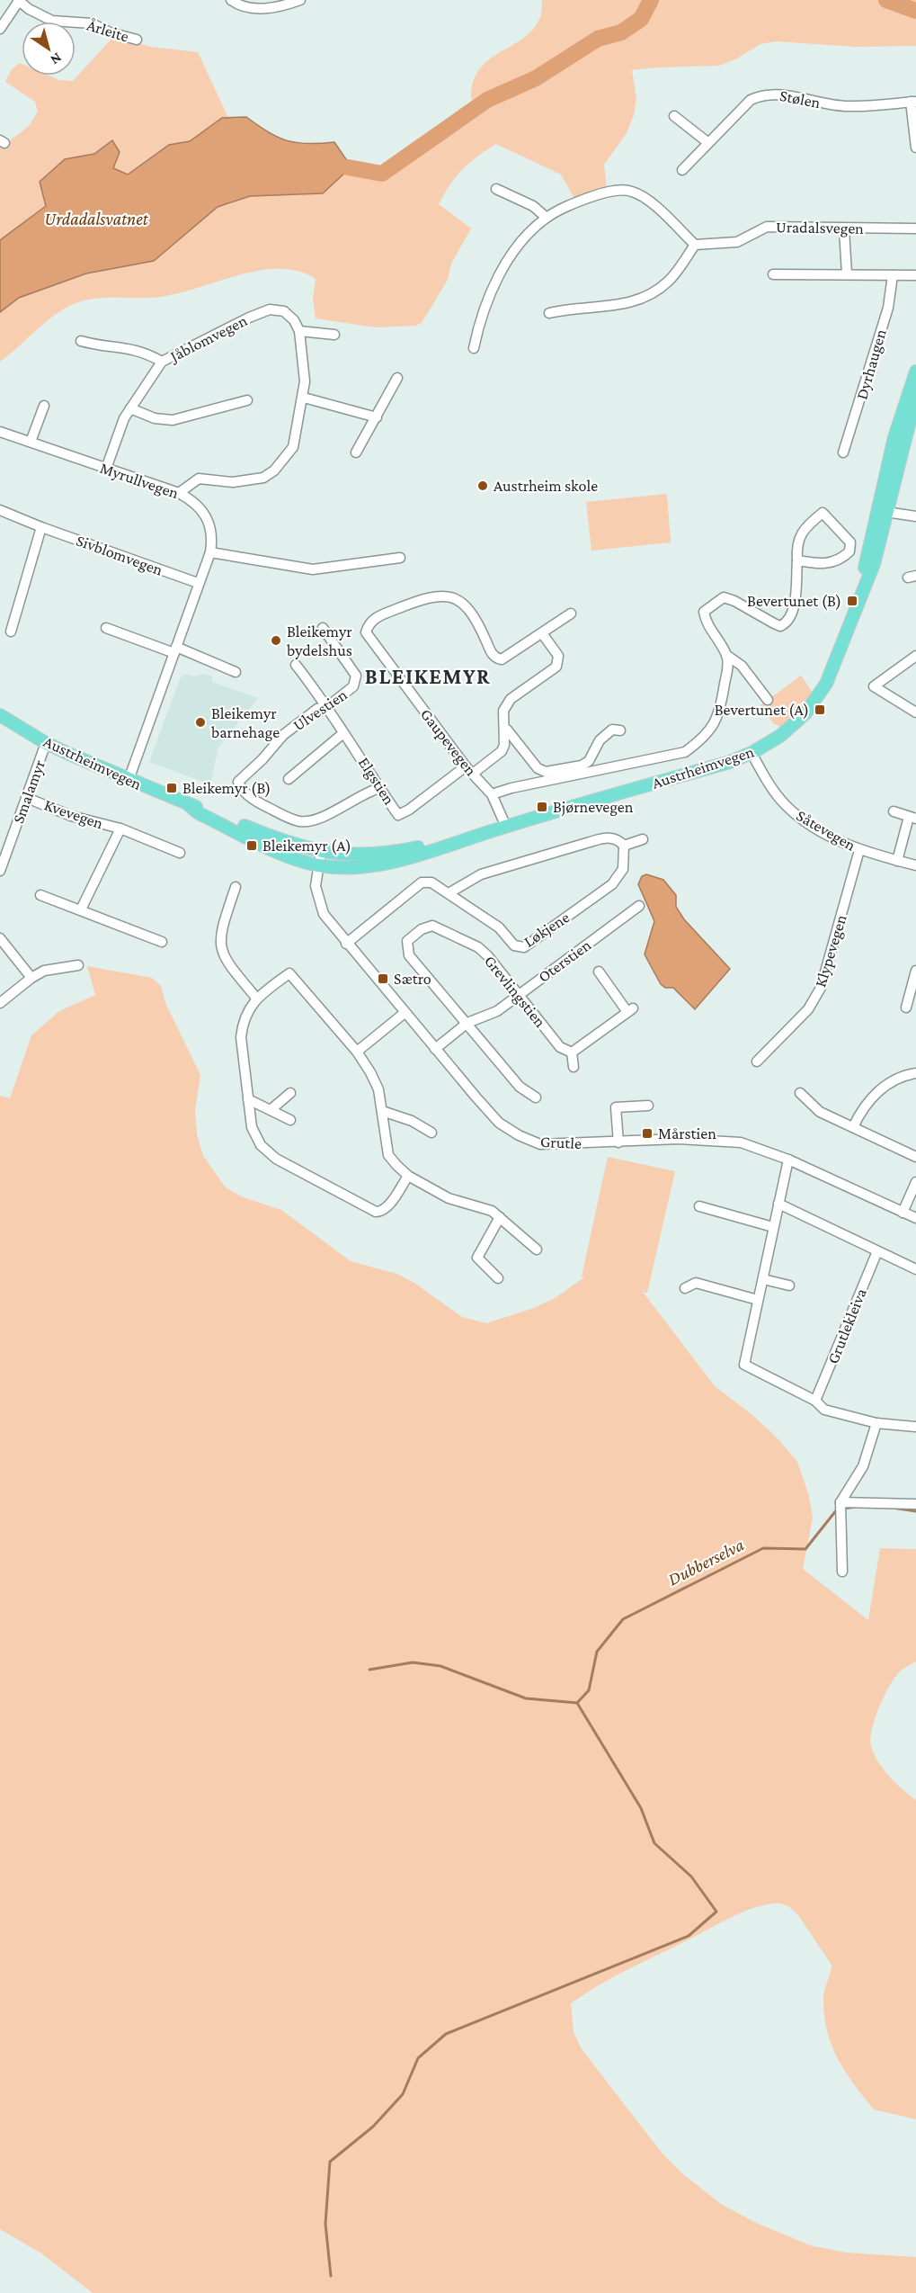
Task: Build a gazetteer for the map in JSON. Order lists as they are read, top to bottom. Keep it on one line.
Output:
{"streets":{"main road":["Austrheimvegen"],"street":["Årleite","Stølen","Uradalsvegen","Jåblomvegen","Dyrhaugen","Myrullvegen","Sivblomvegen","Ulvestien","Gaupevegen","Elgstien","Smalamyr","Kvevegen","Såtevegen","Løkjene","Klypevegen","Oterstien","Grevlingstien","Grutle","Grutlekleiva"]},"crossings":[["Jåblomvegen","Myrullvegen"],["Myrullvegen","Sivblomvegen"],["Myrullvegen","Austrheimvegen"],["Ulvestien","Elgstien"],["Gaupevegen","Austrheimvegen"],["Gaupevegen","Elgstien"],["Austrheimvegen","Smalamyr"],["Austrheimvegen","Såtevegen"],["Austrheimvegen","Grutle"],["Smalamyr","Kvevegen"],["Såtevegen","Klypevegen"],["Løkjene","Grutle"],["Oterstien","Grevlingstien"],["Oterstien","Grutle"]],"districts":["BLEIKEMYR"],"water":["Urdadalsvatnet","Dubberselva"],"places":{"other":["Austrheim skole","Bleikemyr bydelshus","Bleikemyr barnehage"],"transit":["Bevertunet (B)","Bevertunet (A)","Bleikemyr (B)","Bjørnevegen","Bleikemyr (A)","Sætro","Mårstien"]},"north":"bottom right"}
